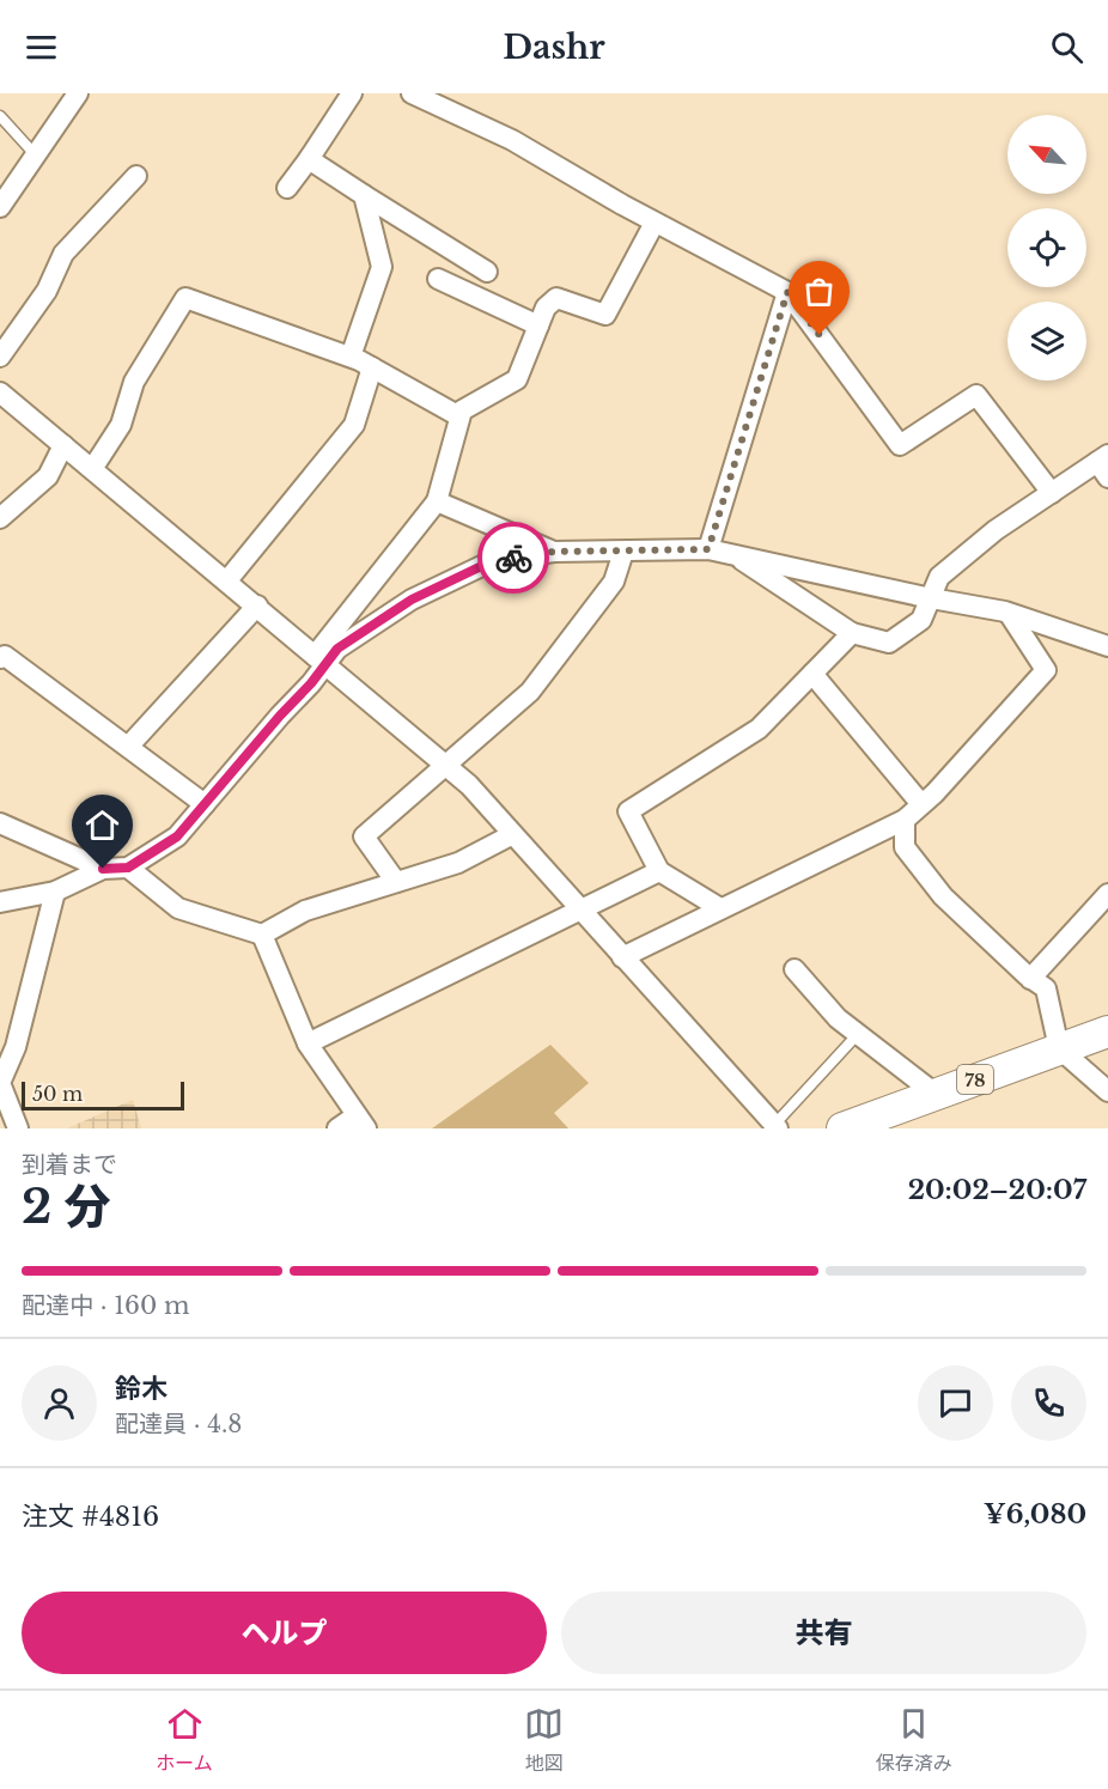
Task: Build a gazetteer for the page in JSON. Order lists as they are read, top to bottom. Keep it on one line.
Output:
{"streets":{"main road":["78"]},"scale_bar":"50 m","north":"top left","page":{"header":"Dashr","scale":"50 m","heading":["2 分","到着まで","20:02–20:07"],"panel":["鈴木","配達員 · 4.8","注文 #4816","¥6,080"],"bar":"配達中 · 160 m","buttons":["ヘルプ","共有"],"tabs":["ホーム","地図","保存済み"]}}
